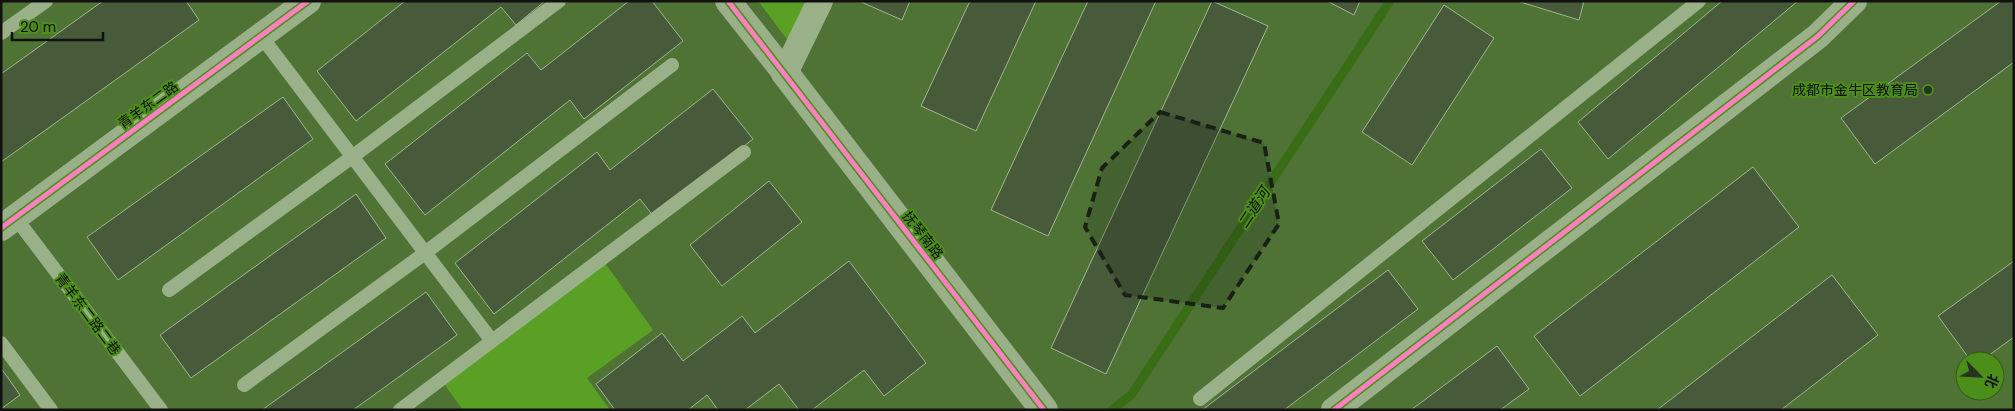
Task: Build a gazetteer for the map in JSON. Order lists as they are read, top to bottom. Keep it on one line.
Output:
{"streets":{"street":["青羊东二路","抚琴南路"],"lane":["青羊东二路二巷"]},"crossings":[["青羊东二路","青羊东二路二巷"]],"water":["二道河"],"places":["成都市金牛区教育局"],"scale_bar":"20 m","north":"bottom right"}
